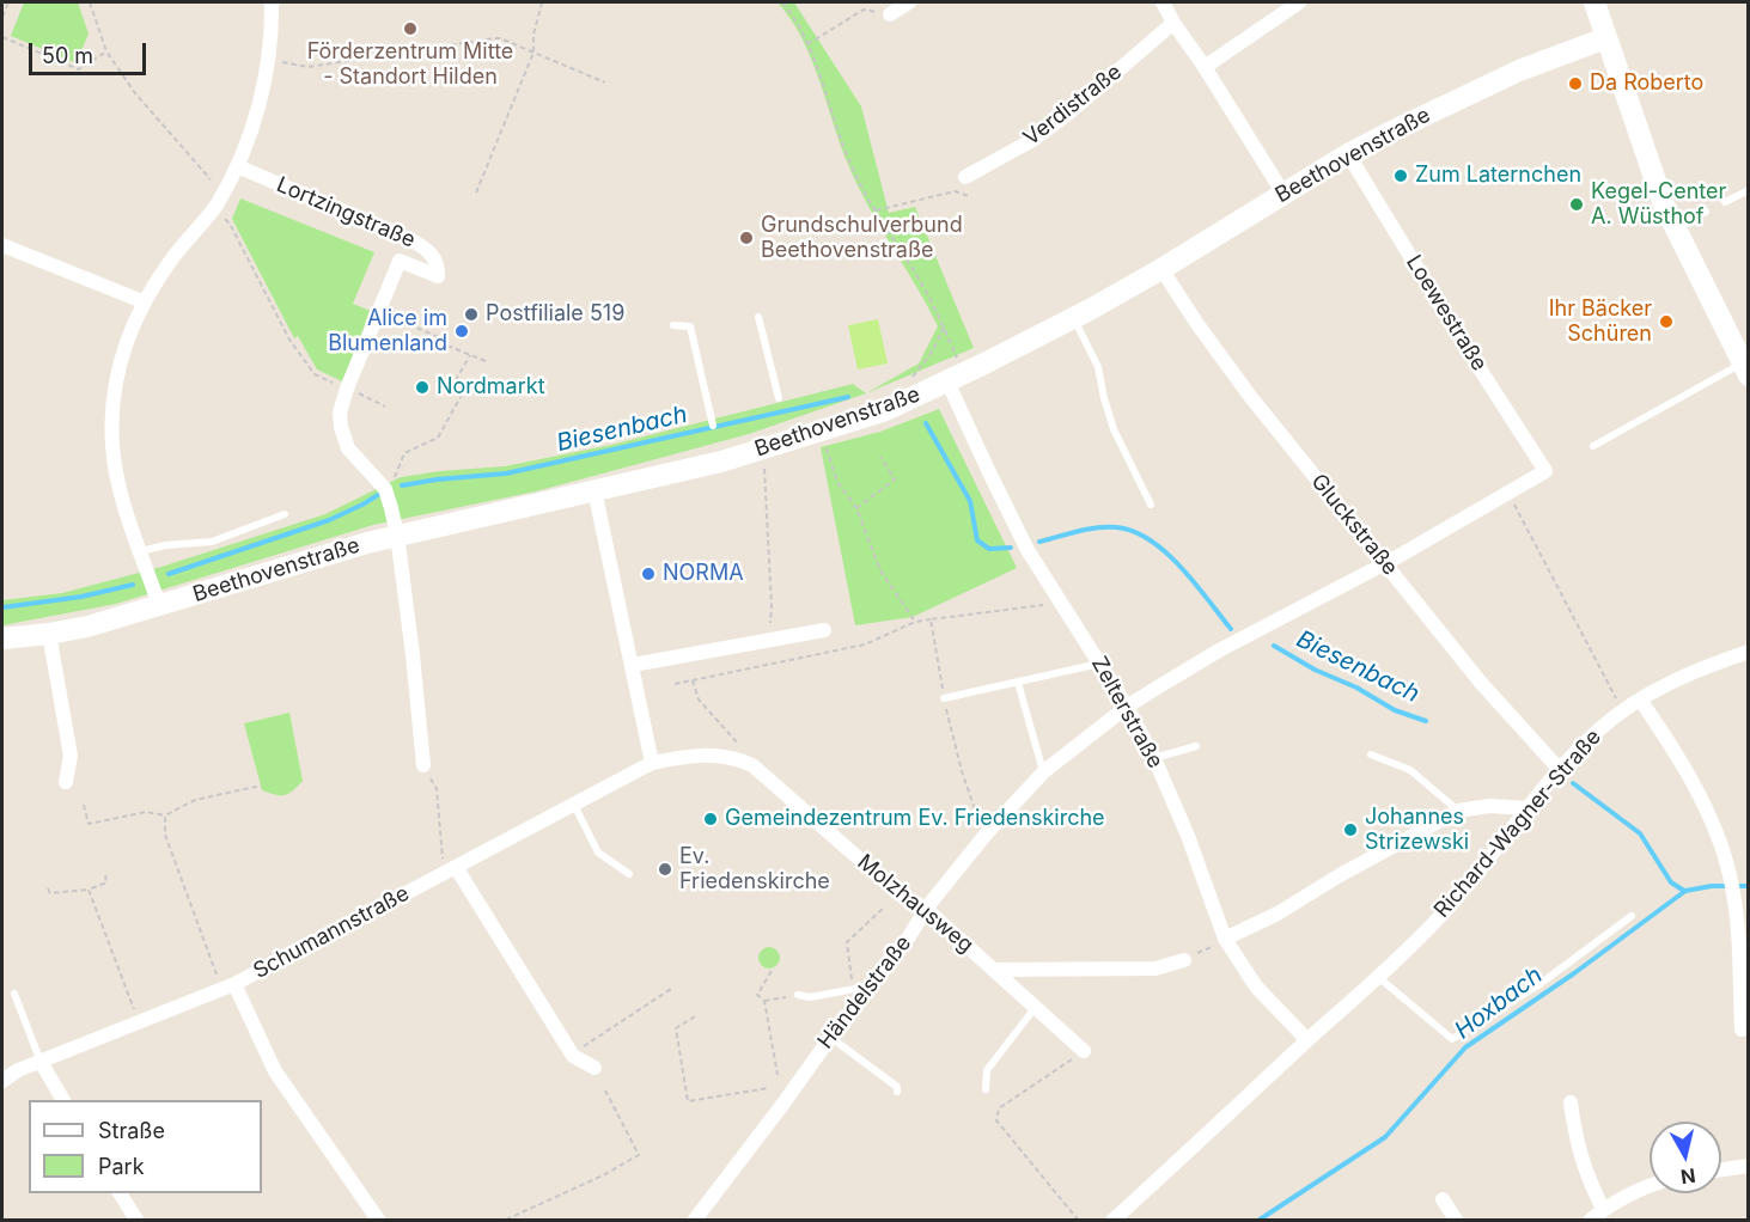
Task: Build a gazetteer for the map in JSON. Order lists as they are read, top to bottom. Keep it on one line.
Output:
{"streets":{"street":["Verdistraße","Beethovenstraße","Lortzingstraße","Loewestraße","Gluckstraße","Zelterstraße","Richard-Wagner-Straße","Molzhausweg","Schumannstraße","Händelstraße"]},"crossings":[["Beethovenstraße","Lortzingstraße"],["Beethovenstraße","Loewestraße"],["Beethovenstraße","Gluckstraße"],["Beethovenstraße","Zelterstraße"],["Loewestraße","Händelstraße"],["Gluckstraße","Richard-Wagner-Straße"],["Gluckstraße","Händelstraße"],["Zelterstraße","Richard-Wagner-Straße"],["Zelterstraße","Händelstraße"],["Molzhausweg","Schumannstraße"],["Molzhausweg","Händelstraße"]],"water":["Biesenbach","Hoxbach"],"places":["Förderzentrum Mitte - Standort Hilden","Da Roberto","Zum Laternchen","Kegel-Center A. Wüsthof","Grundschulverbund Beethovenstraße","Postfiliale 519","Ihr Bäcker Schüren","Alice im Blumenland","Nordmarkt","NORMA","Gemeindezentrum Ev. Friedenskirche","Johannes Strizewski","Ev. Friedenskirche"],"legend":["Straße","Park"],"scale_bar":"50 m","north":"bottom"}
